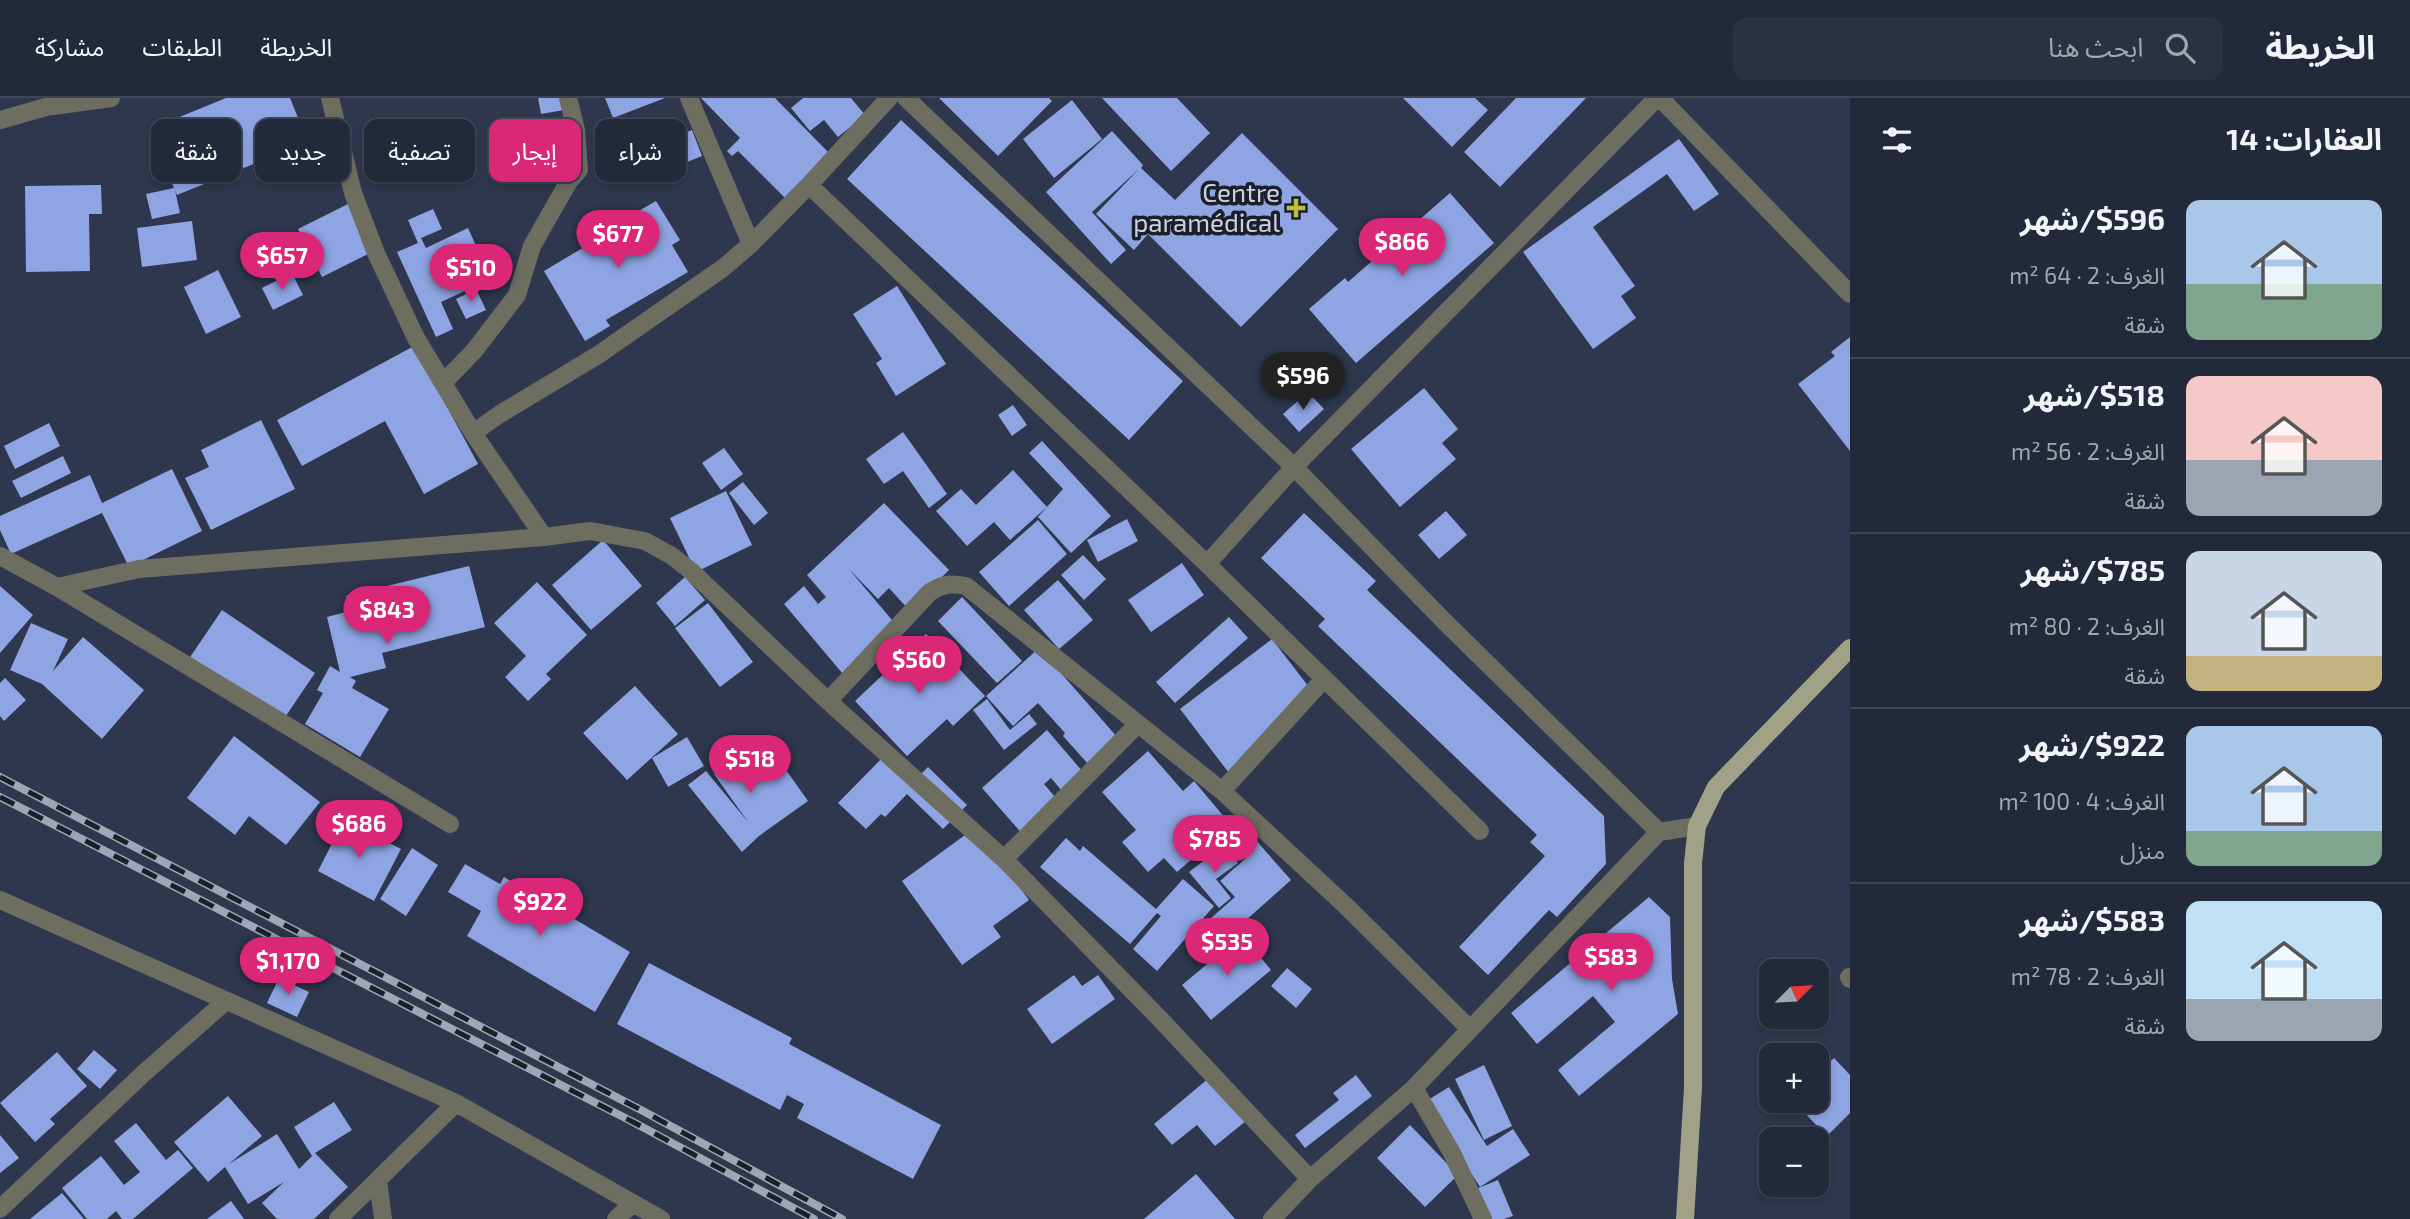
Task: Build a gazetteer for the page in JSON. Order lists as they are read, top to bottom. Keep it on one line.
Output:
{"places":{"health":["Centre paramédical"]},"north":"top right","page":{"header":"الخريطة","search":"ابحث هنا","nav":["الخريطة","الطبقات","مشاركة"],"heading":"العقارات: 14","chip":["شراء","إيجار","تصفية","جديد","شقة"],"list":[{"name":"$596/شهر","note":"الغرف: 2 · 64 m² · شقة"},{"name":"$518/شهر","note":"الغرف: 2 · 56 m² · شقة"},{"name":"$785/شهر","note":"الغرف: 2 · 80 m² · شقة"},{"name":"$922/شهر","note":"الغرف: 4 · 100 m² · منزل"},{"name":"$583/شهر","note":"الغرف: 2 · 78 m² · شقة"}],"price":["$677","$866","$657","$510","$596","$843","$560","$518","$686","$785","$922","$535","$583","$1,170"],"map_buttons":["+","−"]}}
